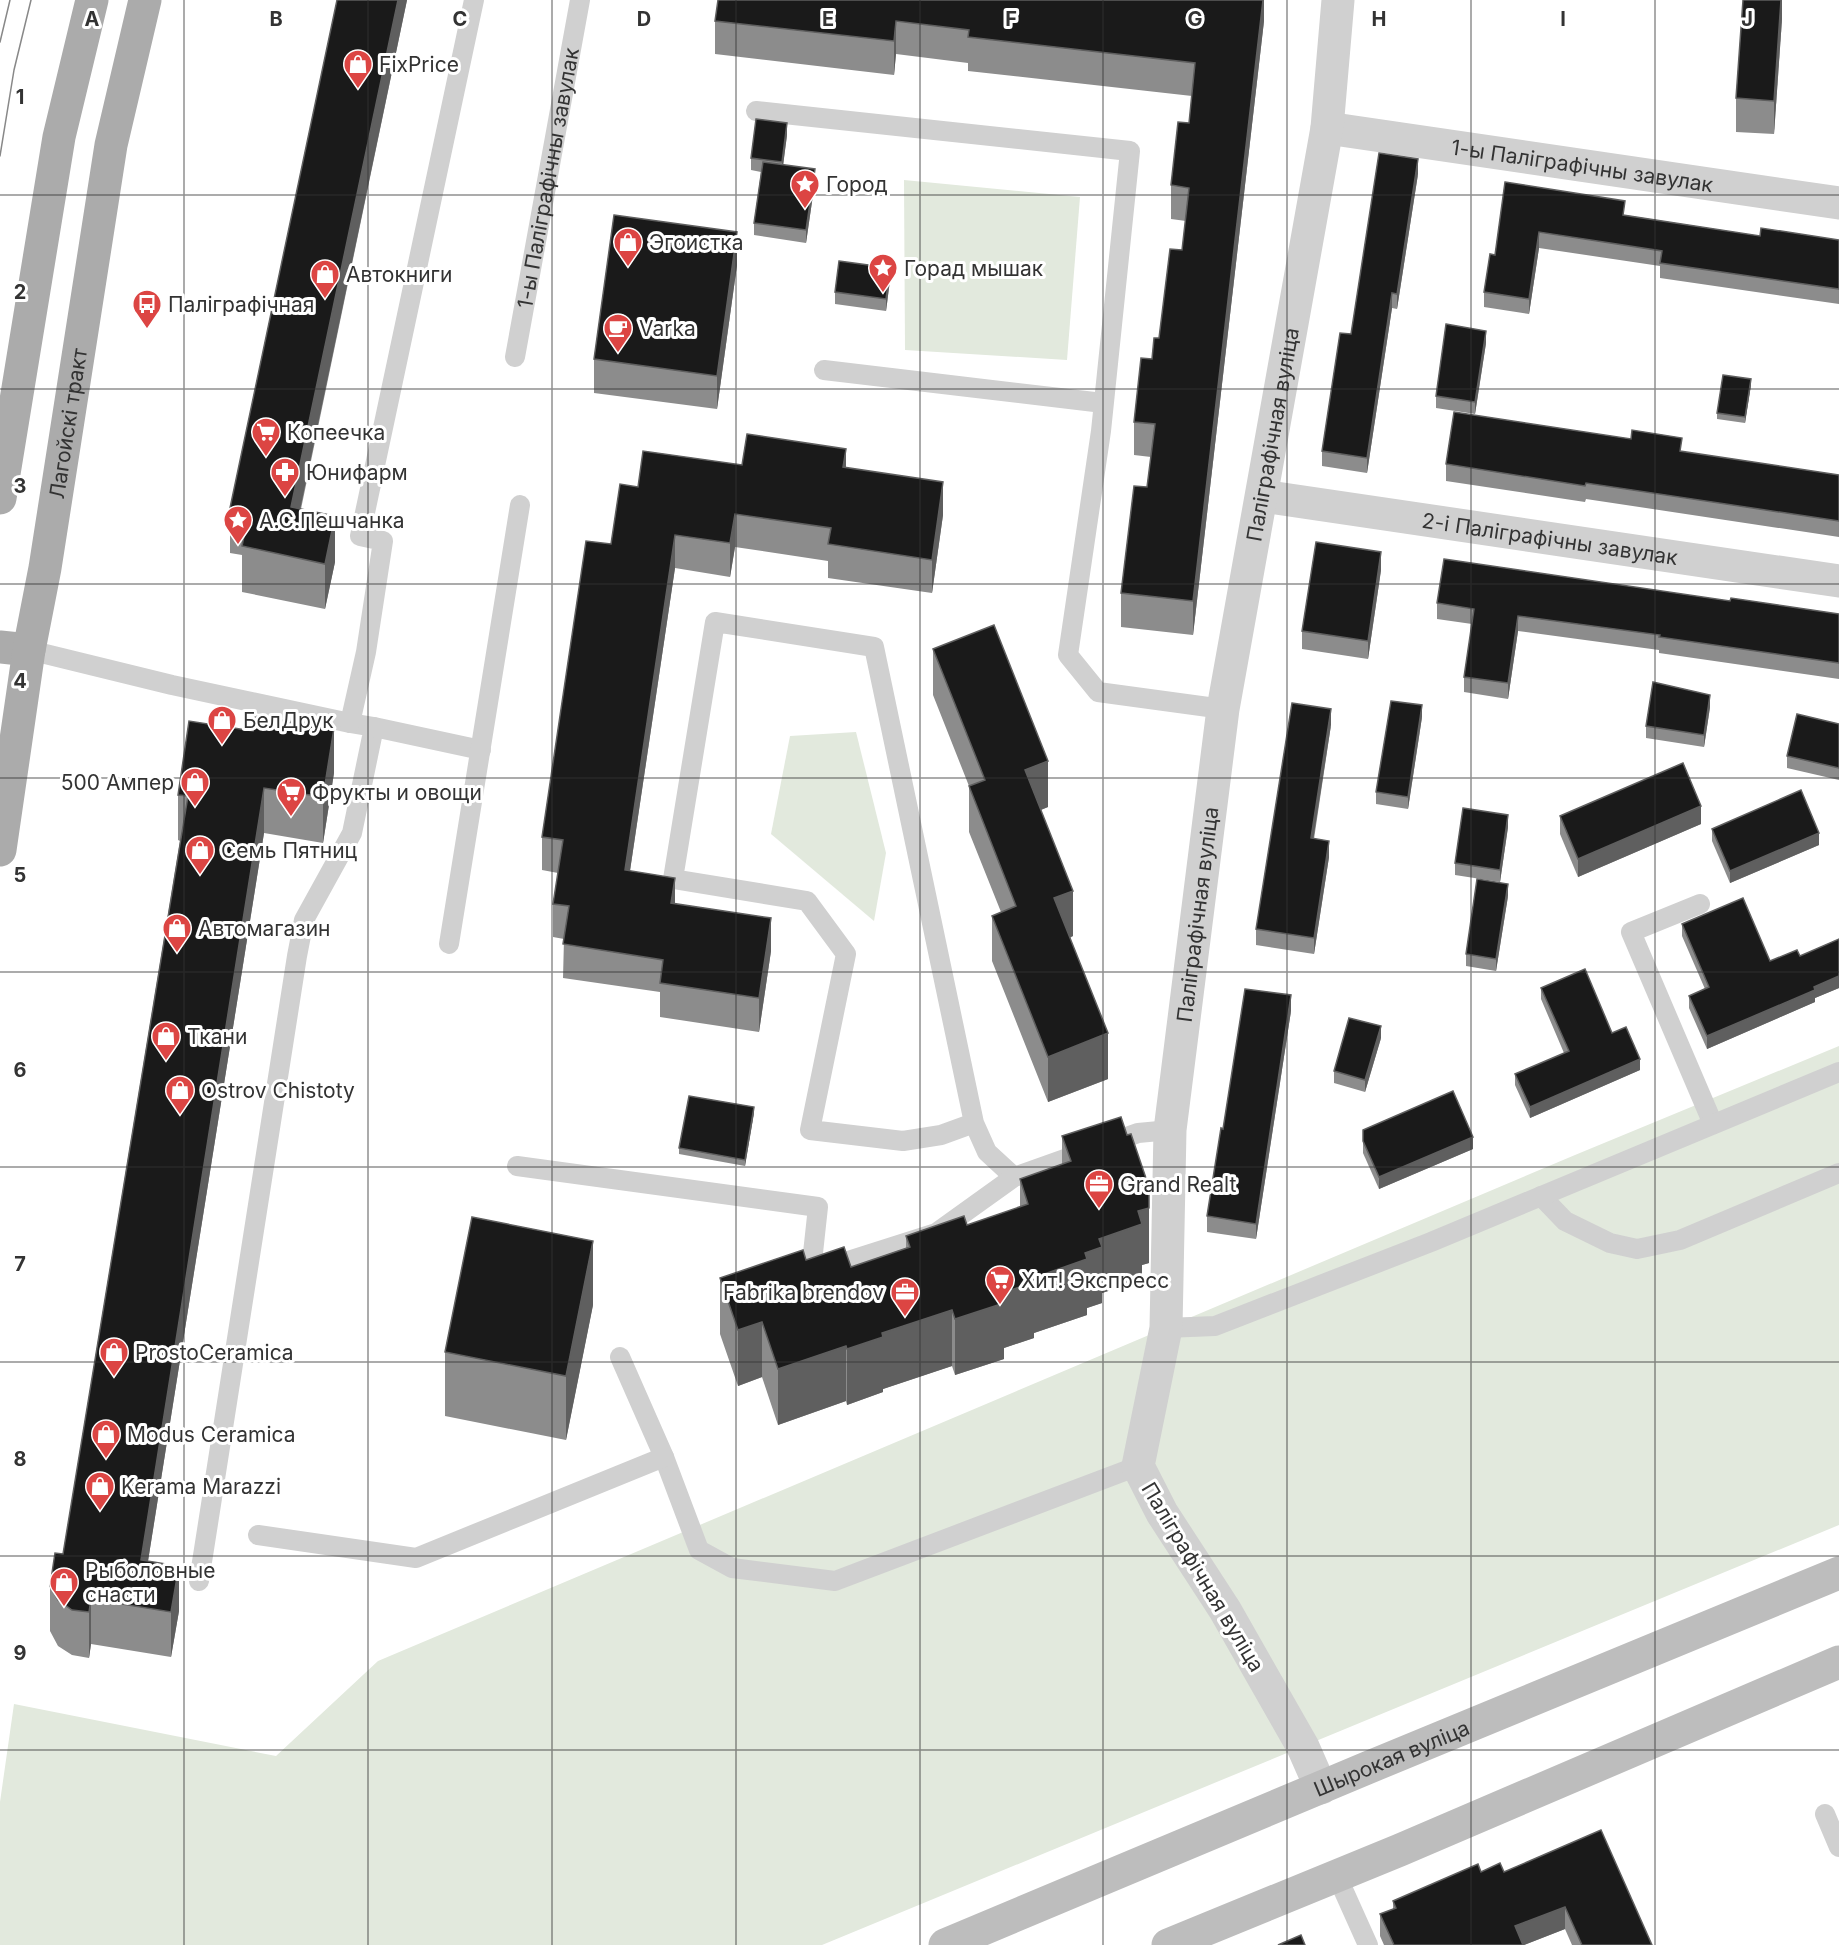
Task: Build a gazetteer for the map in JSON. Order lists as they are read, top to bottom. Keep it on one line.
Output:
{"streets":{"main road":["Лагойскі тракт","Шырокая вуліца"],"street":["1-ы Паліграфічны завулак","Паліграфічная вуліца","2-і Паліграфічны завулак"]},"crossings":[["1-ы Паліграфічны завулак","Паліграфічная вуліца"],["Паліграфічная вуліца","2-і Паліграфічны завулак"],["Паліграфічная вуліца","Шырокая вуліца"]],"places":{"shop":["FixPrice","Эгоистка","Автокниги","БелДрук","500 Ампер","Семь Пятниц","Автомагазин","Ткани","Ostrov Chistoty","ProstoCeramica","Modus Ceramica","Kerama Marazzi","Рыболовные снасти"],"place":["Город","Горад мышак","А.С.Пешчанка"],"bus stop":["Паліграфічная"],"cafe":["Varka"],"supermarket":["Копеечка","Фрукты и овощи","Хит! Экспресс"],"pharmacy":["Юнифарм"],"office":["Grand Realt","Fabrika brendov"]},"grid":{"columns":["A","B","C","D","E","F","G","H","I","J"],"rows":["1","2","3","4","5","6","7","8","9"]}}
